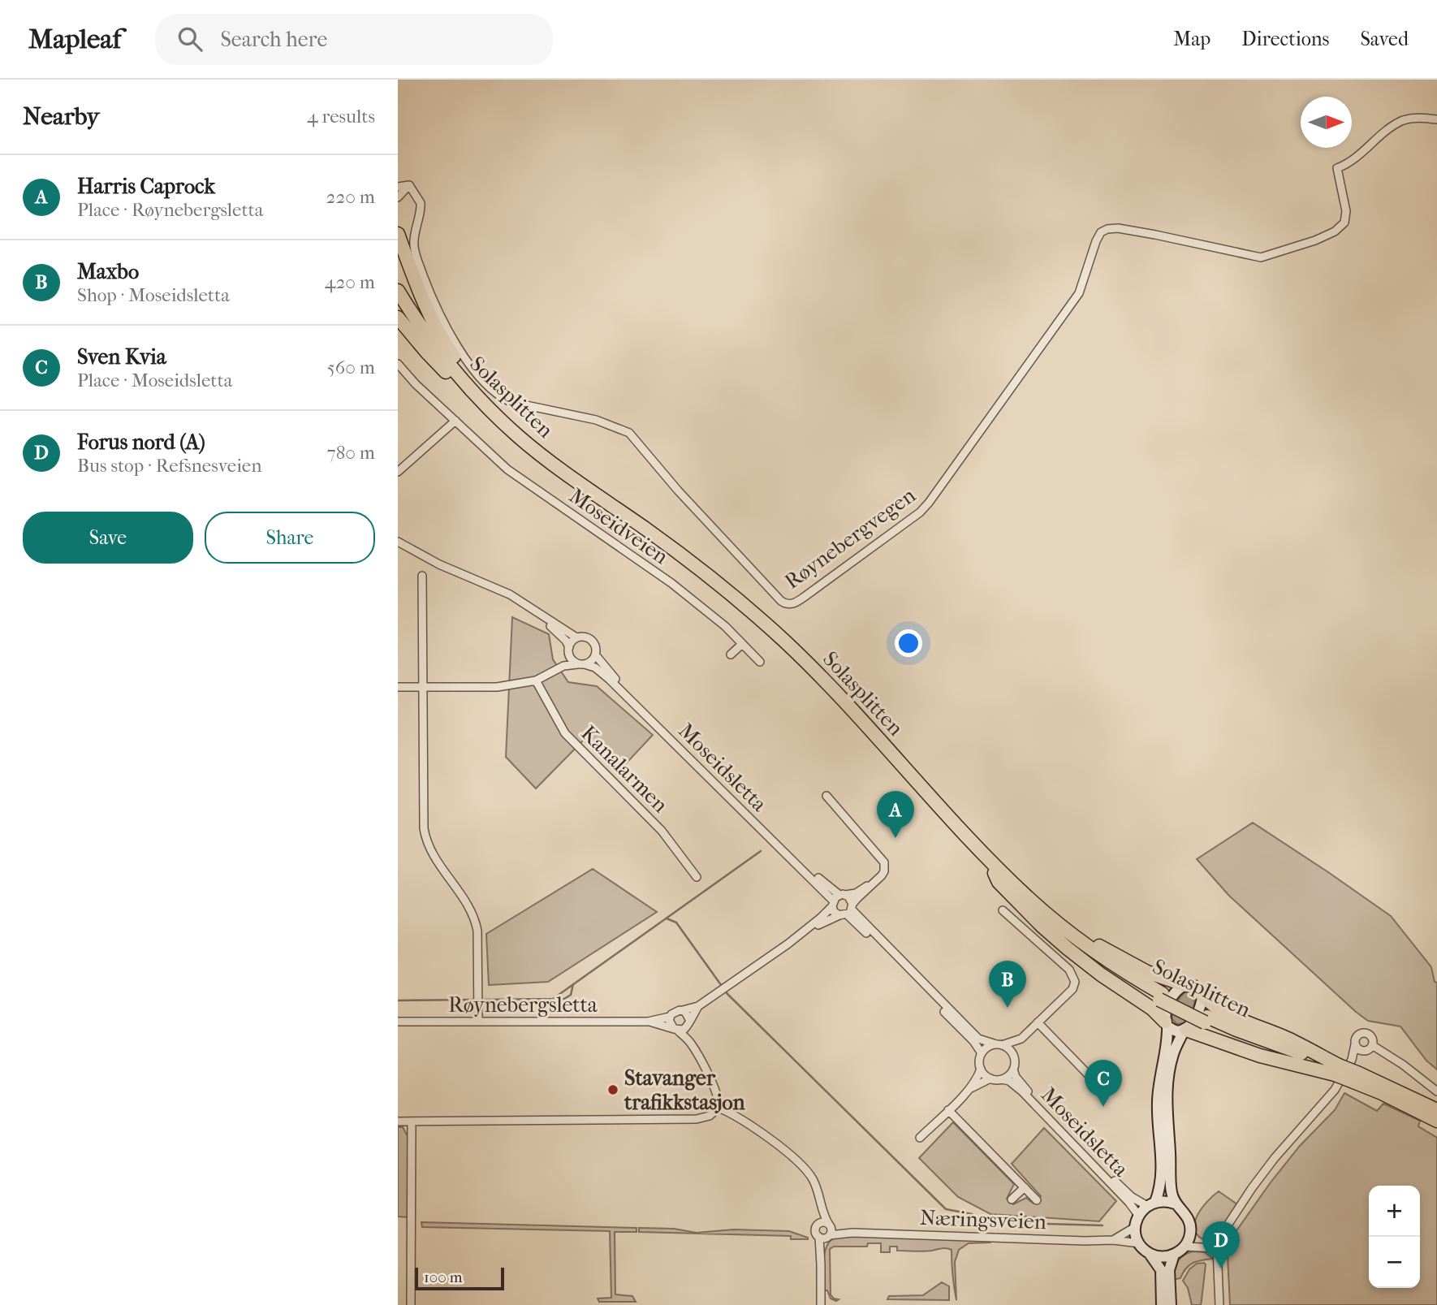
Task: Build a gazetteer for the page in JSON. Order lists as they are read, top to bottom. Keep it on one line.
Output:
{"streets":{"highway":["Solasplitten"],"street":["Moseidveien","Røynebergvegen","Moseidsletta","Kanalarmen","Røynebergsletta","Næringsveien"]},"crossings":[["Moseidsletta","Næringsveien"]],"places":["Stavanger trafikkstasjon"],"scale_bar":"100 m","north":"right","page":{"header":"Mapleaf","search":"Search here","nav":["Map","Directions","Saved"],"heading":["Nearby","4 results"],"list":[{"mark":"A","name":"Harris Caprock","note":"Place · Røynebergsletta","value":"220 m"},{"mark":"B","name":"Maxbo","note":"Shop · Moseidsletta","value":"420 m"},{"mark":"C","name":"Sven Kvia","note":"Place · Moseidsletta","value":"560 m"},{"mark":"D","name":"Forus nord (A)","note":"Bus stop · Refsnesveien","value":"780 m"}],"buttons":["Save","Share"],"pins":["A","B","C","D"],"map_buttons":["+","−"],"scale":"100 m"}}
